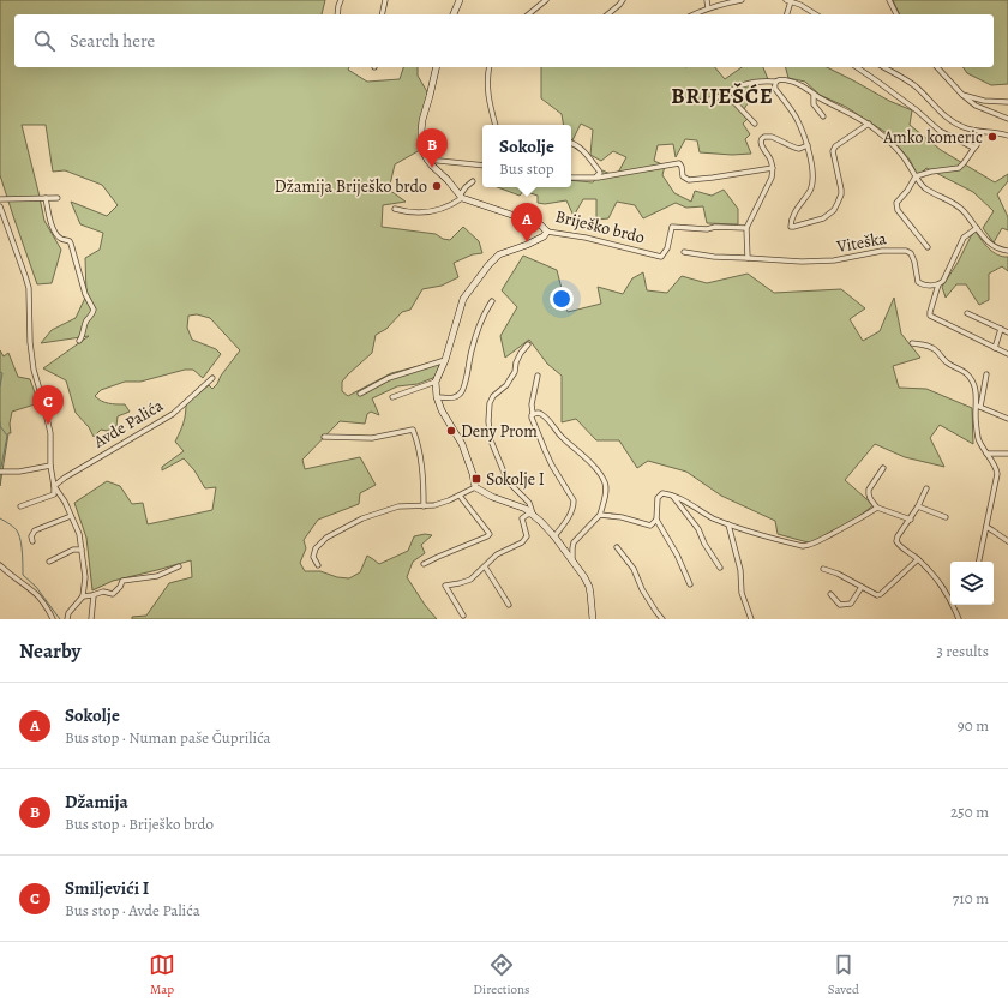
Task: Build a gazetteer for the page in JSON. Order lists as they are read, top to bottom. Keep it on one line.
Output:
{"streets":{"street":["Briješko brdo","Viteška","Avde Palića"]},"districts":["BRIJEŠĆE"],"places":{"other":["Amko komeric","Džamija Briješko brdo","Deny Prom"],"transit":["Sokolje I"]},"page":{"search":"Search here","popup":["Sokolje","Bus stop"],"pins":["B","A","C"],"heading":["Nearby","3 results"],"list":[{"mark":"A","name":"Sokolje","note":"Bus stop · Numan paše Čuprilića","value":"90 m"},{"mark":"B","name":"Džamija","note":"Bus stop · Briješko brdo","value":"250 m"},{"mark":"C","name":"Smiljevići I","note":"Bus stop · Avde Palića","value":"710 m"}],"nav":["Map","Directions","Saved"]}}
